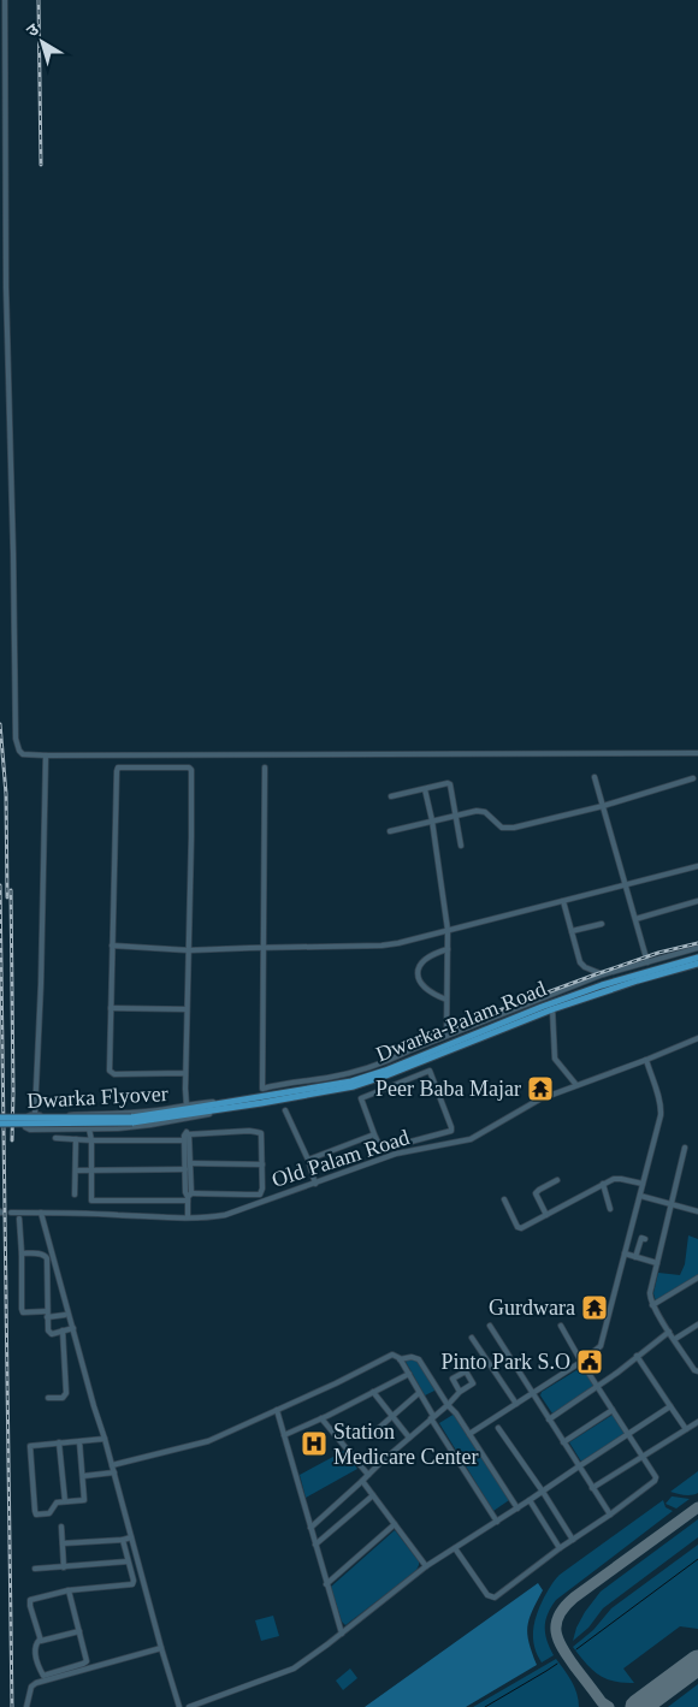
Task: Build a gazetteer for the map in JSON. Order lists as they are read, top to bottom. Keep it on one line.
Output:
{"streets":{"main road":["Dwarka-Palam Road","Dwarka Flyover"],"street":["Old Palam Road"]},"crossings":[["Dwarka-Palam Road","Dwarka Flyover"]],"places":{"temple":["Peer Baba Majar","Gurdwara"],"public building":["Pinto Park S.O"],"hospital":["Station Medicare Center"]},"north":"top left"}
